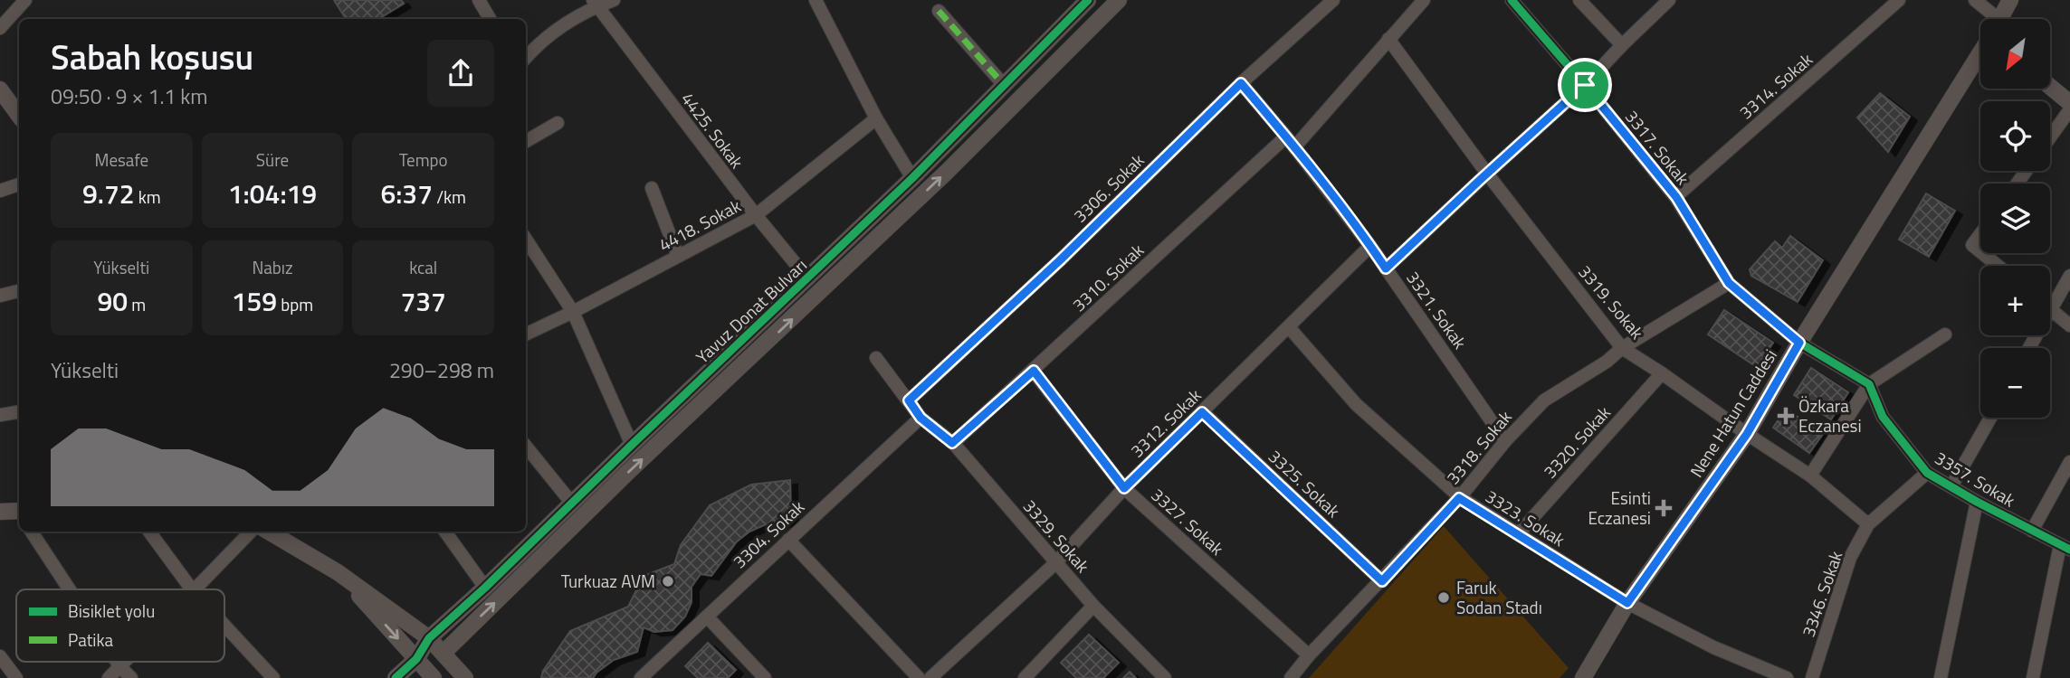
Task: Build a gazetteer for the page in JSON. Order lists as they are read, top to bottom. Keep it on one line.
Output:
{"streets":{"street":["3314. Sokak","4425. Sokak","3317. Sokak","3306. Sokak","4418. Sokak","3310. Sokak","3319. Sokak","3321. Sokak","Yavuz Donat Bulvarı","Nene Hatun Caddesi","3312. Sokak","3320. Sokak","3318. Sokak","3357. Sokak","3325. Sokak","3323. Sokak","3327. Sokak","3304. Sokak","3329. Sokak","3346. Sokak"]},"crossings":[["3314. Sokak","3317. Sokak"],["4425. Sokak","4418. Sokak"],["4425. Sokak","Yavuz Donat Bulvarı"],["3317. Sokak","Nene Hatun Caddesi"],["3317. Sokak","3318. Sokak"],["3306. Sokak","3321. Sokak"],["3306. Sokak","3329. Sokak"],["3310. Sokak","3321. Sokak"],["3310. Sokak","3327. Sokak"],["3310. Sokak","3329. Sokak"],["3319. Sokak","Nene Hatun Caddesi"],["3319. Sokak","3320. Sokak"],["3319. Sokak","3318. Sokak"],["3319. Sokak","3346. Sokak"],["3321. Sokak","3312. Sokak"],["3321. Sokak","3318. Sokak"],["Nene Hatun Caddesi","3323. Sokak"],["3312. Sokak","3325. Sokak"],["3312. Sokak","3323. Sokak"],["3312. Sokak","3327. Sokak"],["3312. Sokak","3329. Sokak"],["3320. Sokak","3323. Sokak"],["3318. Sokak","3325. Sokak"],["3318. Sokak","3323. Sokak"],["3318. Sokak","3327. Sokak"],["3357. Sokak","3346. Sokak"],["3304. Sokak","3329. Sokak"]],"places":{"health":["Özkara Eczanesi","Esinti Eczanesi"],"other":["Turkuaz AVM","Faruk Sodan Stadı"]},"legend":["Bisiklet yolu","Patika"],"north":"bottom left","page":{"map_buttons":["+","−"],"heading":["Sabah koşusu","09:50 · 9 × 1.1 km"],"stats":[["Mesafe","9.72 km"],["Süre","1:04:19"],["Tempo","6:37 /km"],["Yükselti","90 m"],["Nabız","159 bpm"],["kcal","737"]],"chart":["Yükselti","290–298 m"]}}
